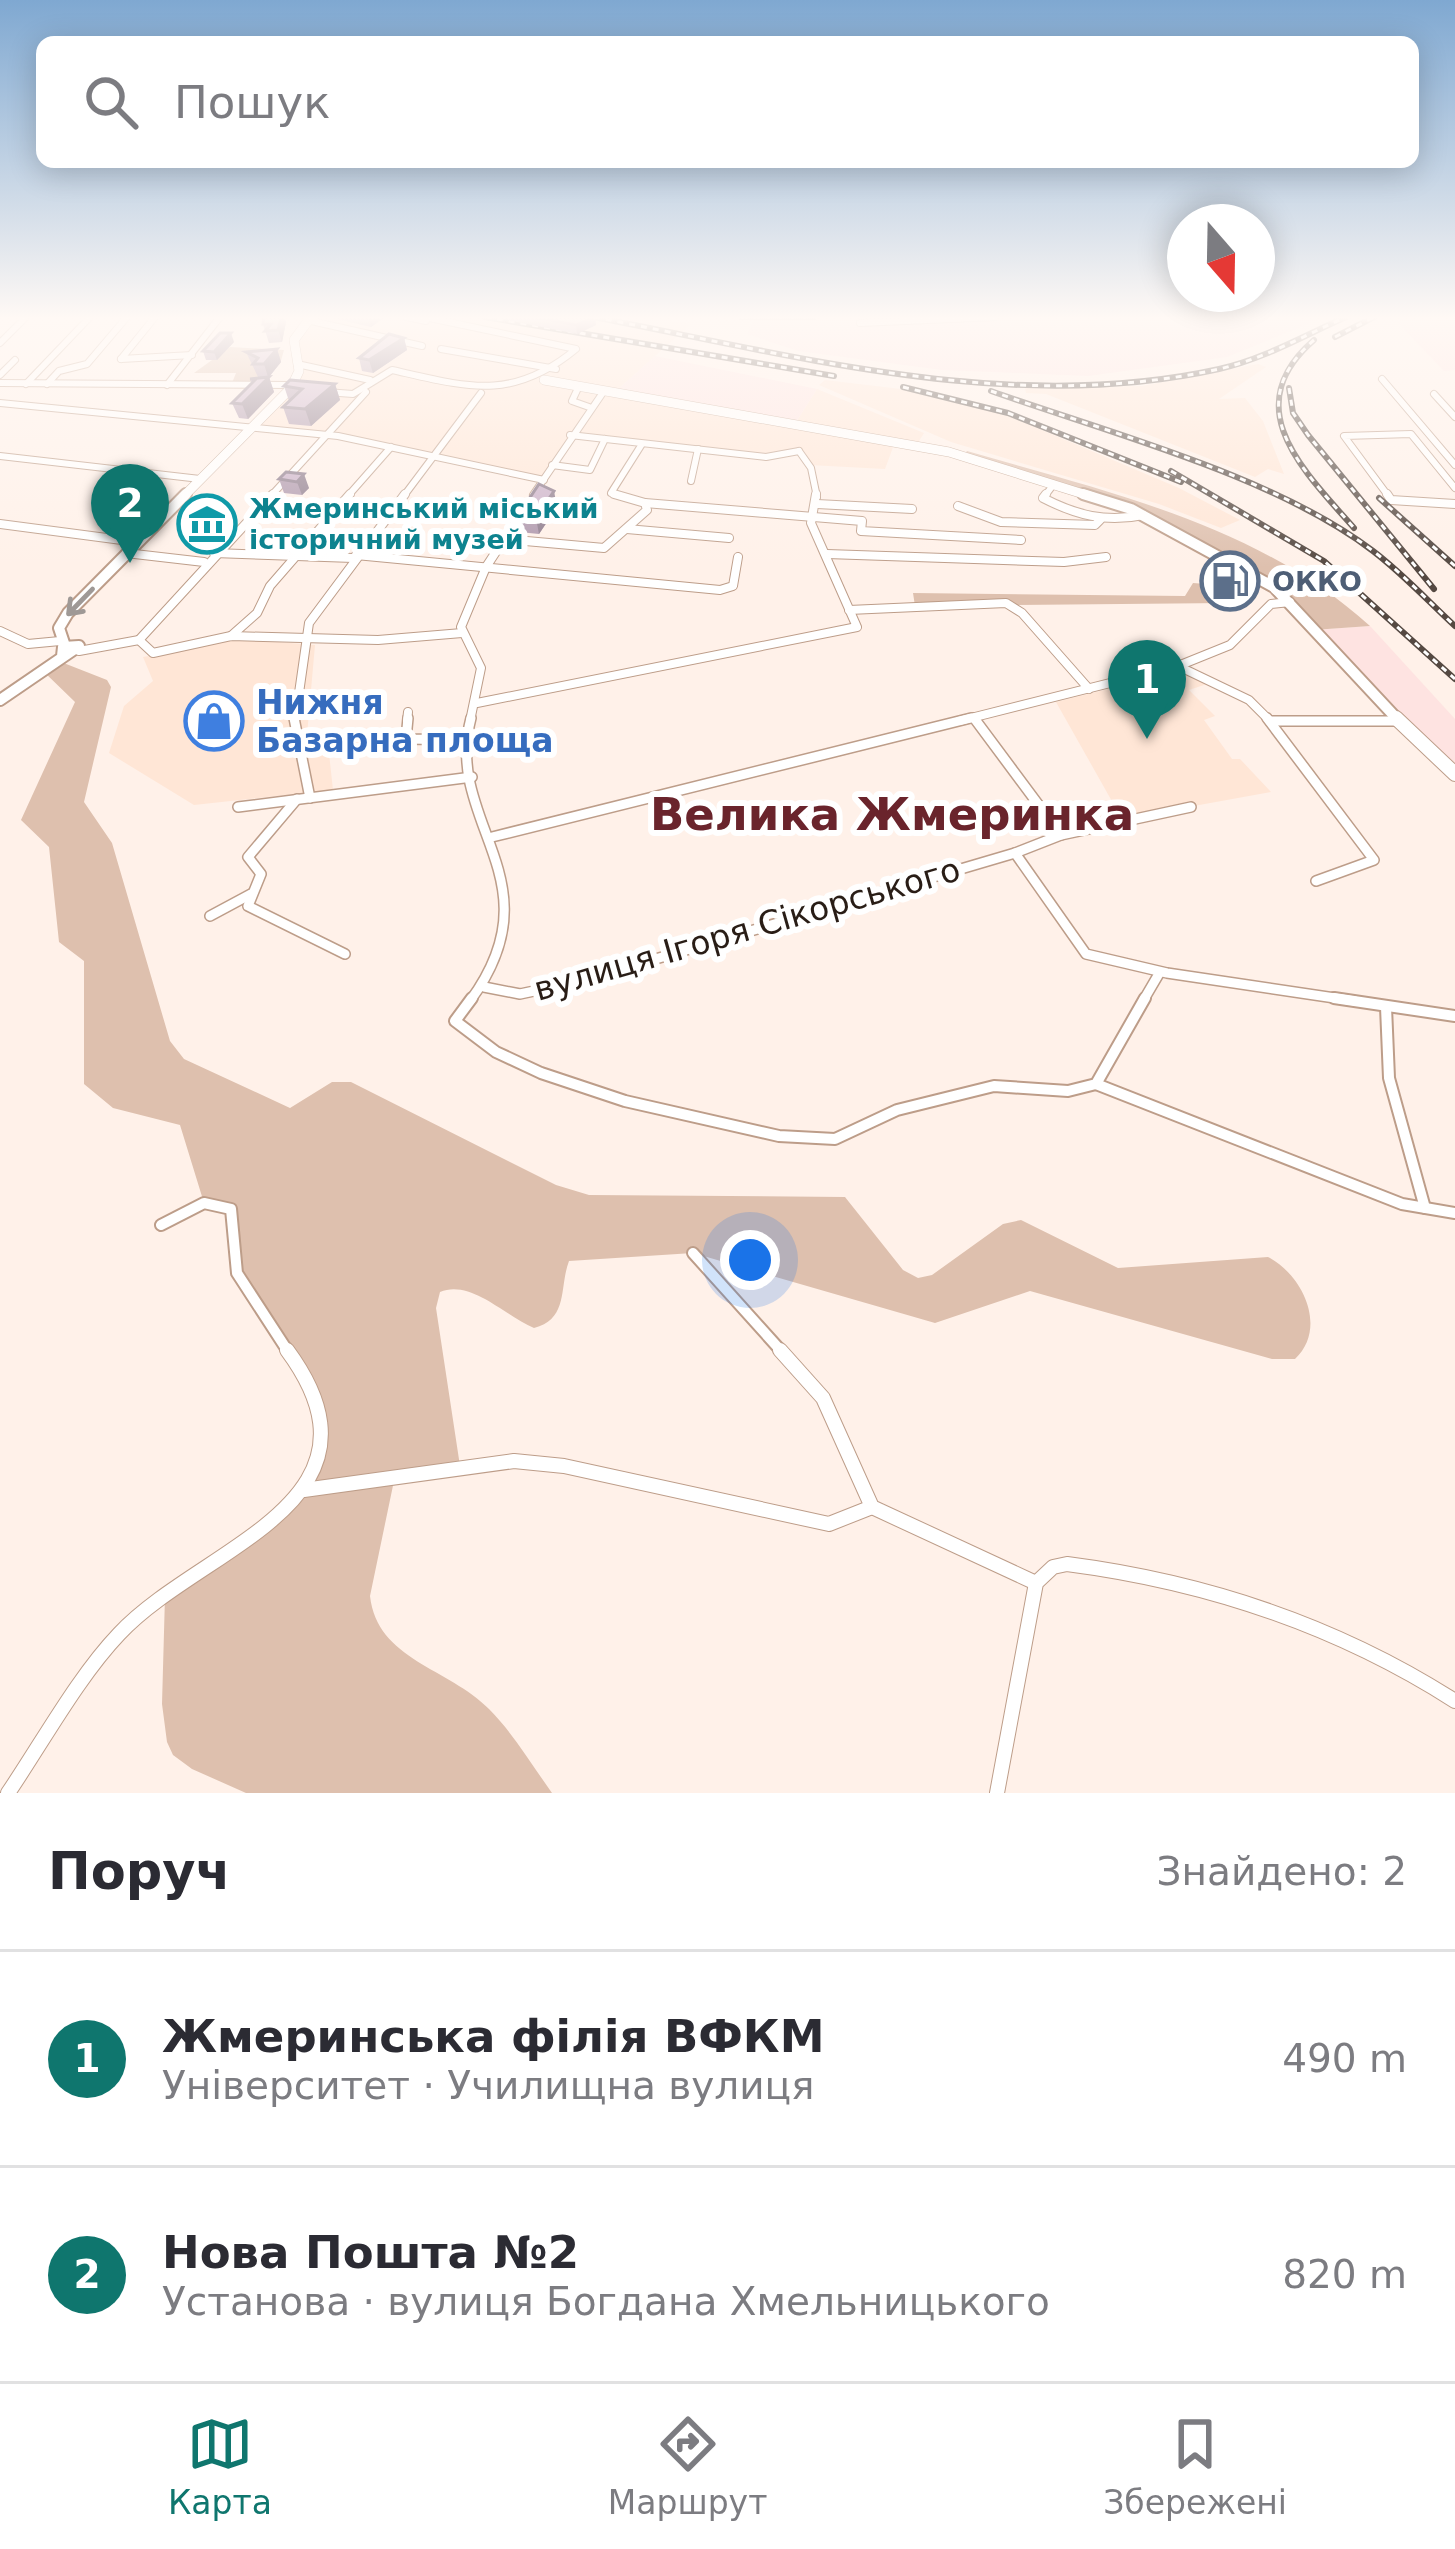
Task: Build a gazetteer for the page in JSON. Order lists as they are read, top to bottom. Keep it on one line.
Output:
{"streets":{"street":["вулиця Ігоря Сікорського"]},"districts":["Велика Жмеринка"],"places":{"museum":["Жмеринський міський історичний музей"],"fuel station":["ОККО"],"shop":["Нижня Базарна площа"]},"north":"bottom","page":{"search":"Пошук","pins":["2","1"],"heading":["Поруч","Знайдено: 2"],"list":[{"mark":"1","name":"Жмеринська філія ВФКМ","note":"Університет · Училищна вулиця","value":"490 m"},{"mark":"2","name":"Нова Пошта №2","note":"Установа · вулиця Богдана Хмельницького","value":"820 m"}],"nav":["Карта","Маршрут","Збережені"]}}
